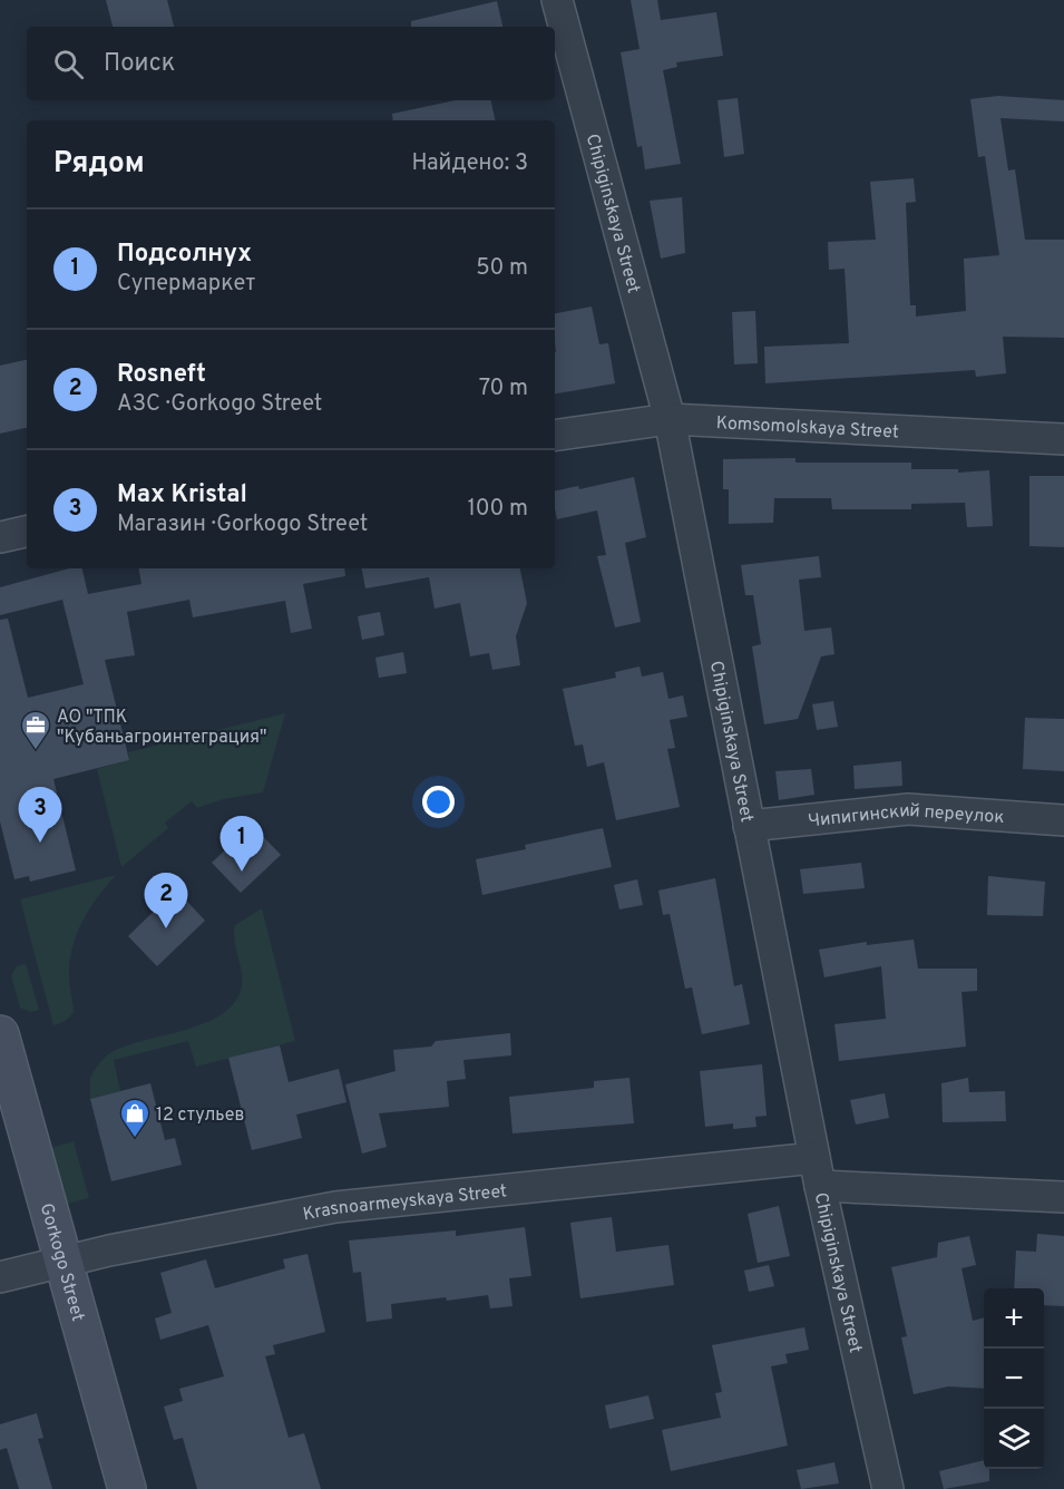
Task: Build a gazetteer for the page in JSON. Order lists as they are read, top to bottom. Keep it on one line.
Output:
{"streets":{"main road":["Gorkogo Street"],"street":["Chipiginskaya Street","Komsomolskaya Street","Чипигинский переулок","Krasnoarmeyskaya Street"]},"crossings":[["Chipiginskaya Street","Komsomolskaya Street"],["Chipiginskaya Street","Чипигинский переулок"],["Chipiginskaya Street","Krasnoarmeyskaya Street"],["Krasnoarmeyskaya Street","Gorkogo Street"]],"places":{"office":["АО \"ТПК \"Кубаньагроинтеграция\""],"shop":["12 стульев"]},"page":{"search":"Поиск","heading":["Рядом","Найдено: 3"],"list":[{"mark":"1","name":"Подсолнух","note":"Супермаркет","value":"50 m"},{"mark":"2","name":"Rosneft","note":"АЗС · Gorkogo Street","value":"70 m"},{"mark":"3","name":"Max Kristal","note":"Магазин · Gorkogo Street","value":"100 m"}],"pins":["3","1","2"],"map_buttons":["+","−"]}}
